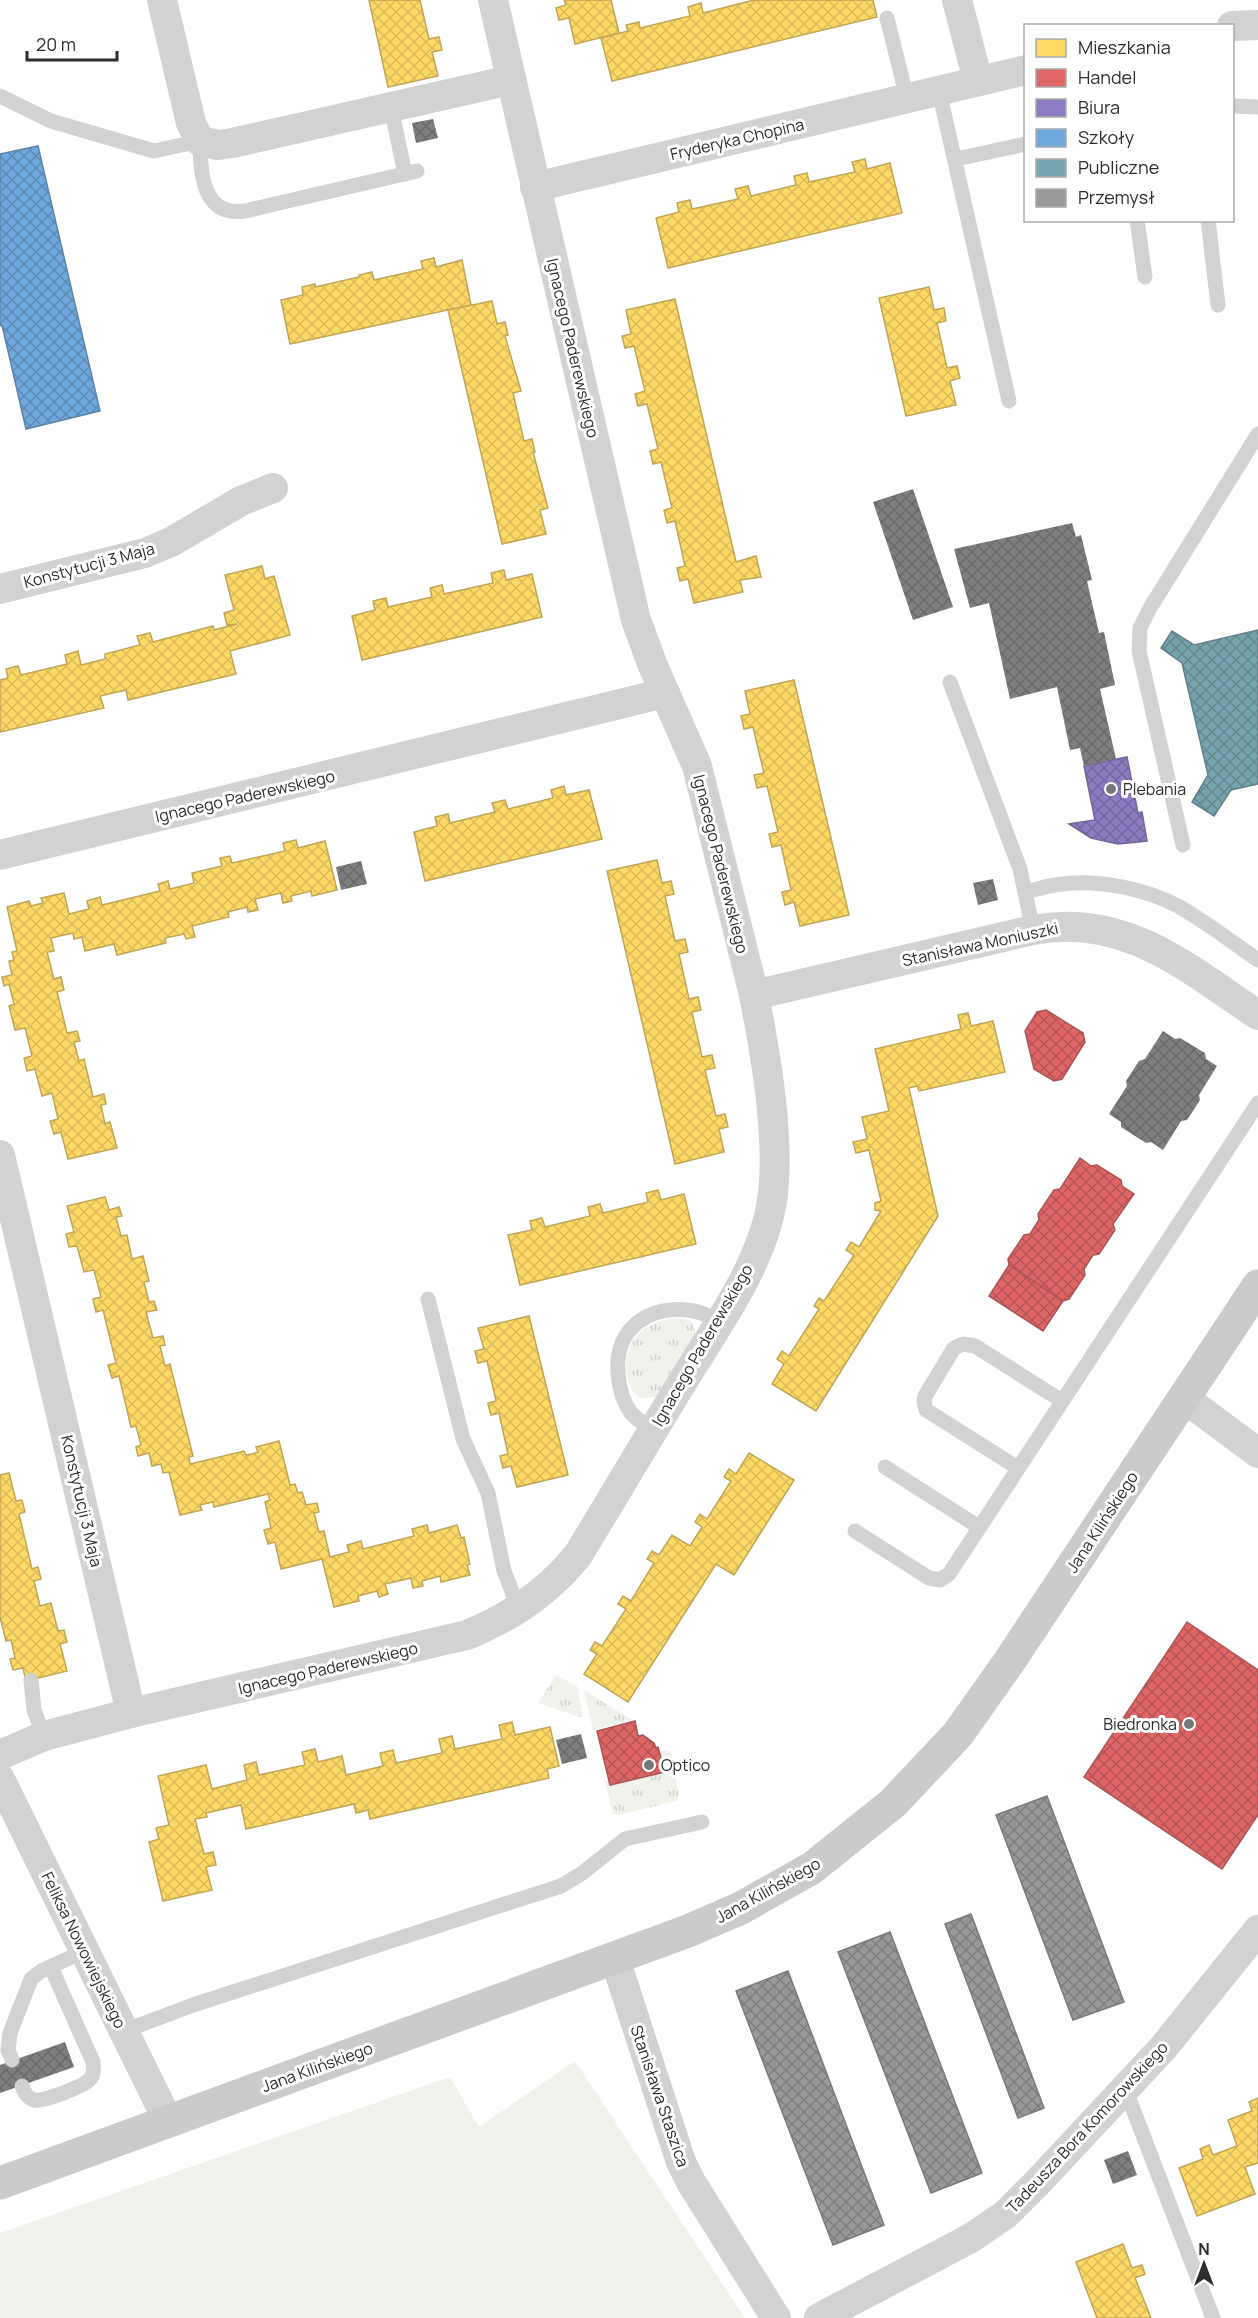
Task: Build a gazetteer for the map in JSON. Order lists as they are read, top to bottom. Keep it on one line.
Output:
{"streets":{"main road":["Jana Kilińskiego"],"street":["Fryderyka Chopina","Ignacego Paderewskiego","Konstytucji 3 Maja","Stanisława Moniuszki","Feliksa Nowowiejskiego","Stanisława Staszica","Tadeusza Bora Komorowskiego"]},"crossings":[["Fryderyka Chopina","Ignacego Paderewskiego"],["Ignacego Paderewskiego","Konstytucji 3 Maja"],["Ignacego Paderewskiego","Stanisława Moniuszki"],["Jana Kilińskiego","Feliksa Nowowiejskiego"],["Jana Kilińskiego","Stanisława Staszica"]],"places":["Plebania","Biedronka","Optico"],"legend":["Mieszkania","Handel","Biura","Szkoły","Publiczne","Przemysł"],"scale_bar":"20 m","north":"top"}
